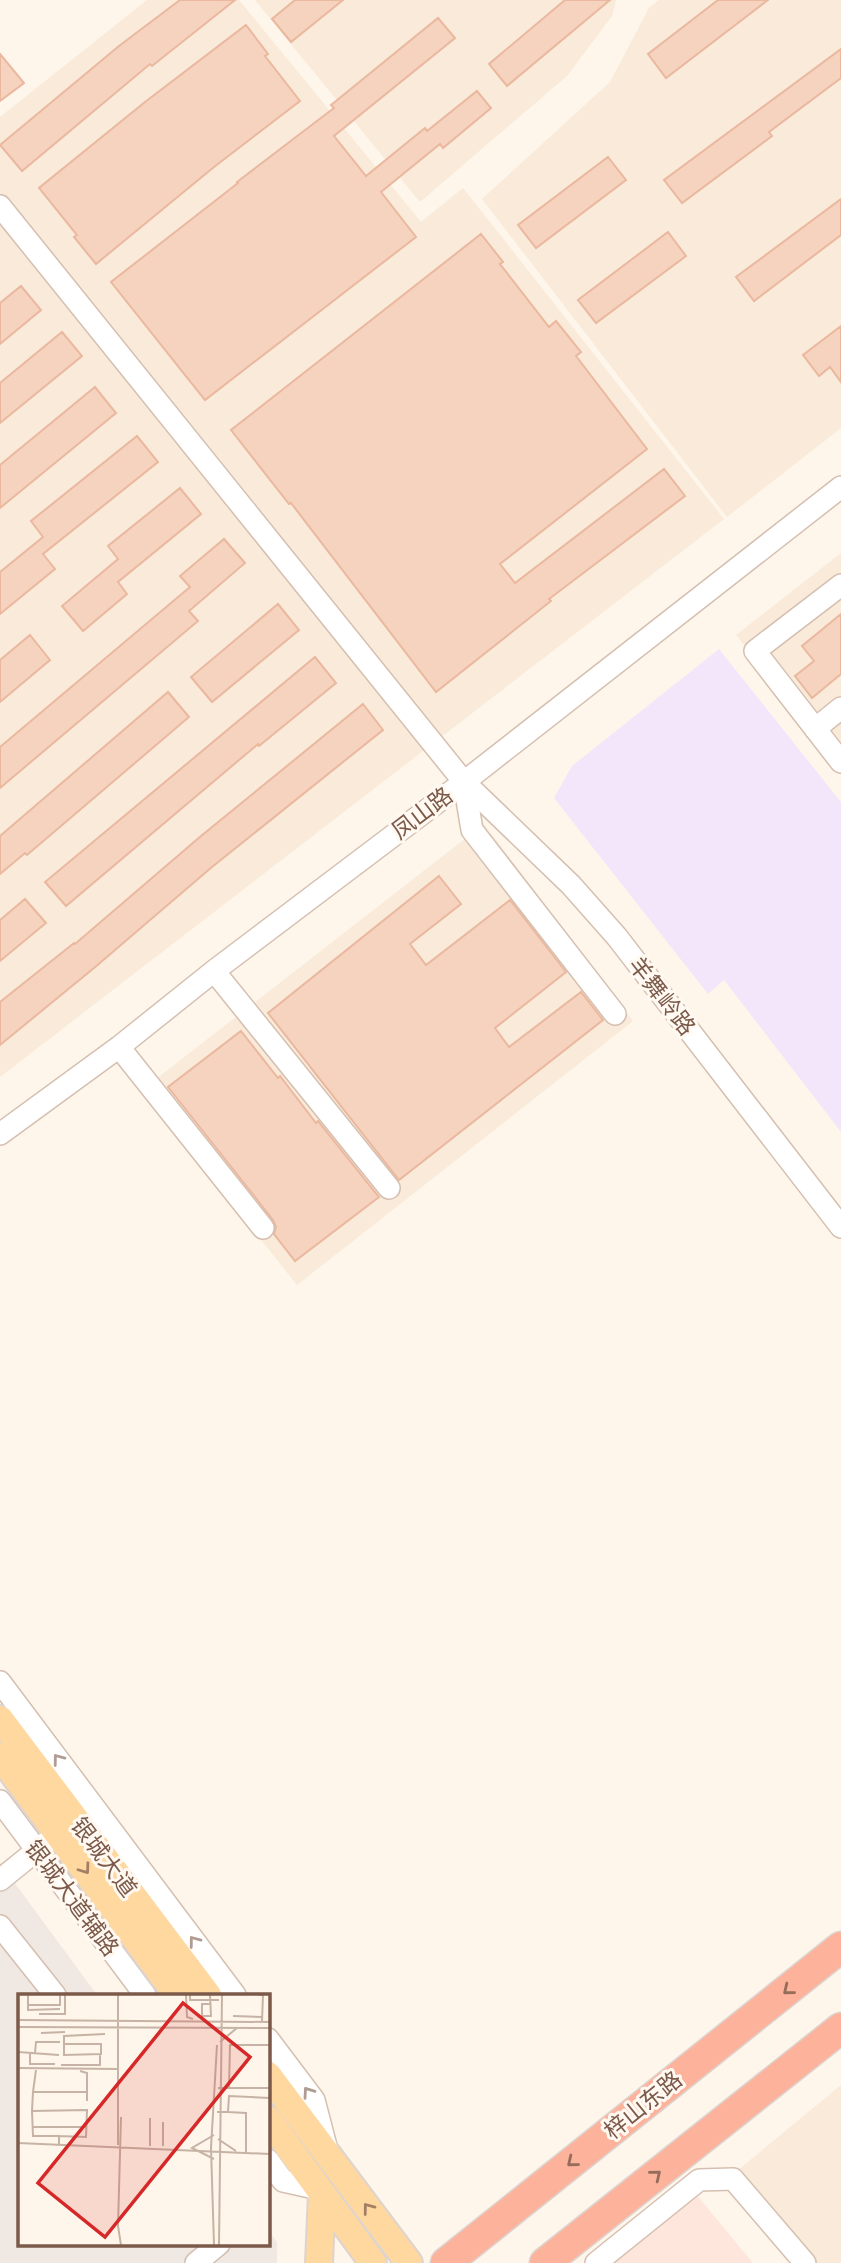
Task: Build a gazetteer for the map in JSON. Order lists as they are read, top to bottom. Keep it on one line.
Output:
{"streets":{"highway":["梓山东路"],"main road":["银城大道"],"street":["凤山路","羊舞岭路","银城大道辅路"]},"crossings":[["凤山路","羊舞岭路"]]}
